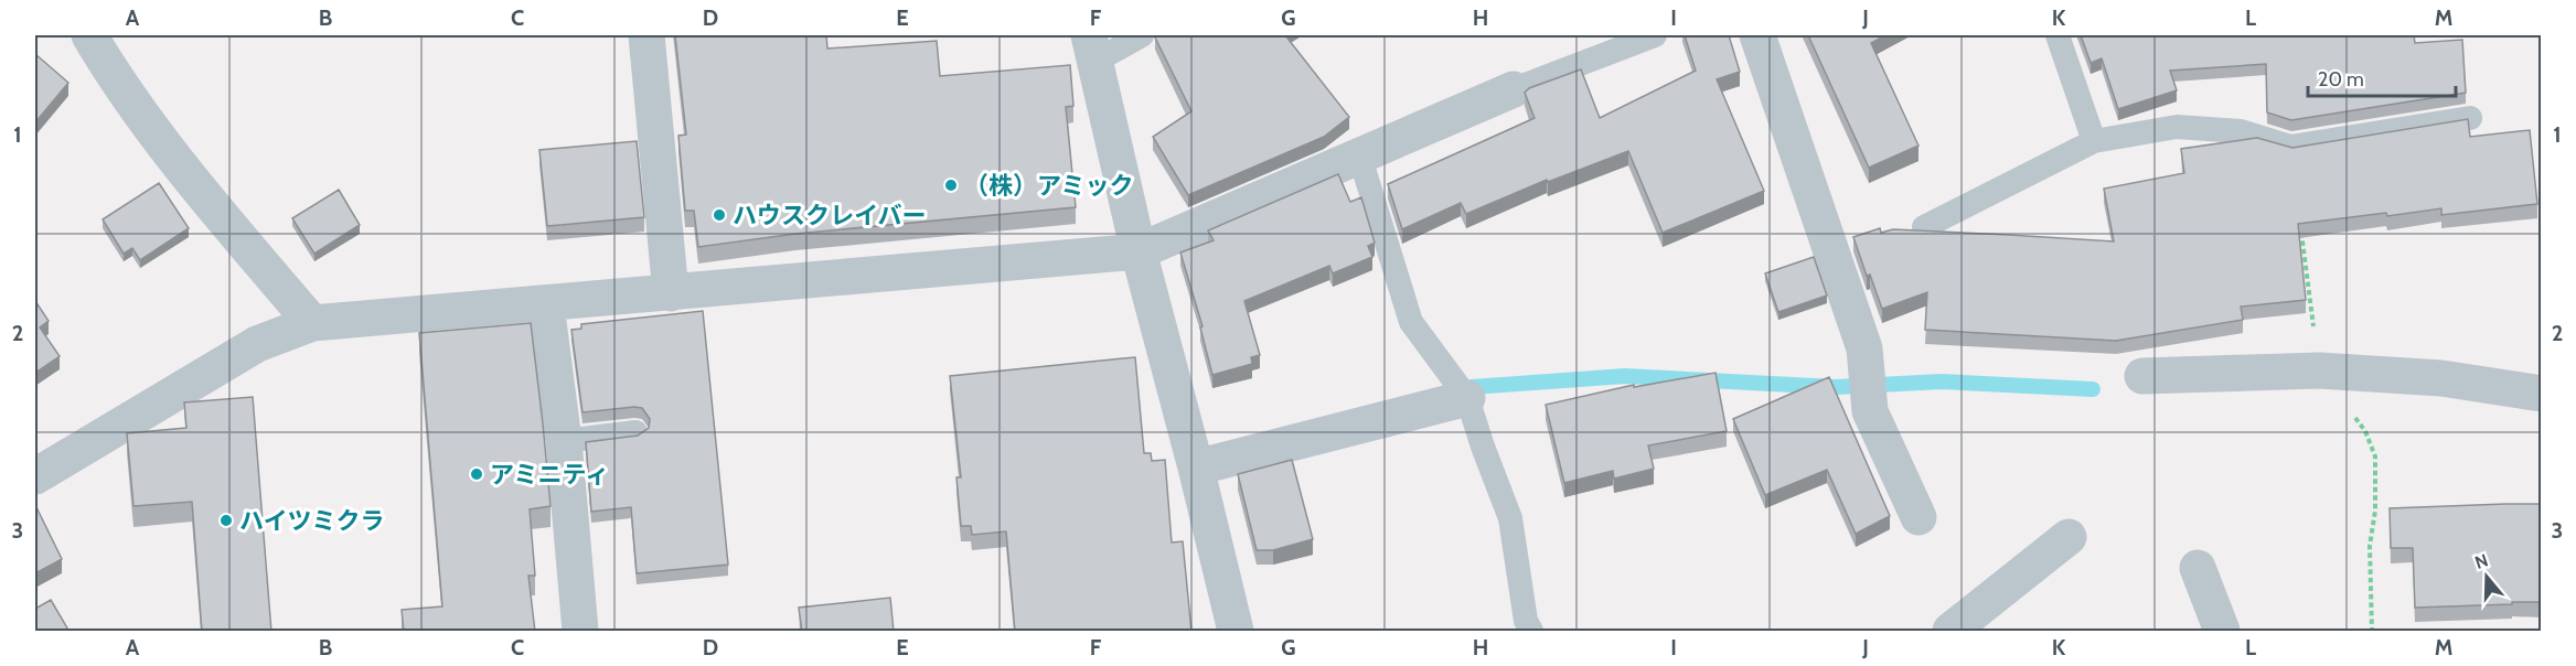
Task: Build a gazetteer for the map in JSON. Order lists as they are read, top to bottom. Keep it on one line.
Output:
{"places":["（株）アミック","ハウスクレイバー","アミニティ","ハイツミクラ"],"scale_bar":"20 m","north":"top","grid":{"columns":["A","B","C","D","E","F","G","H","I","J","K","L","M"],"rows":["1","2","3"]}}
